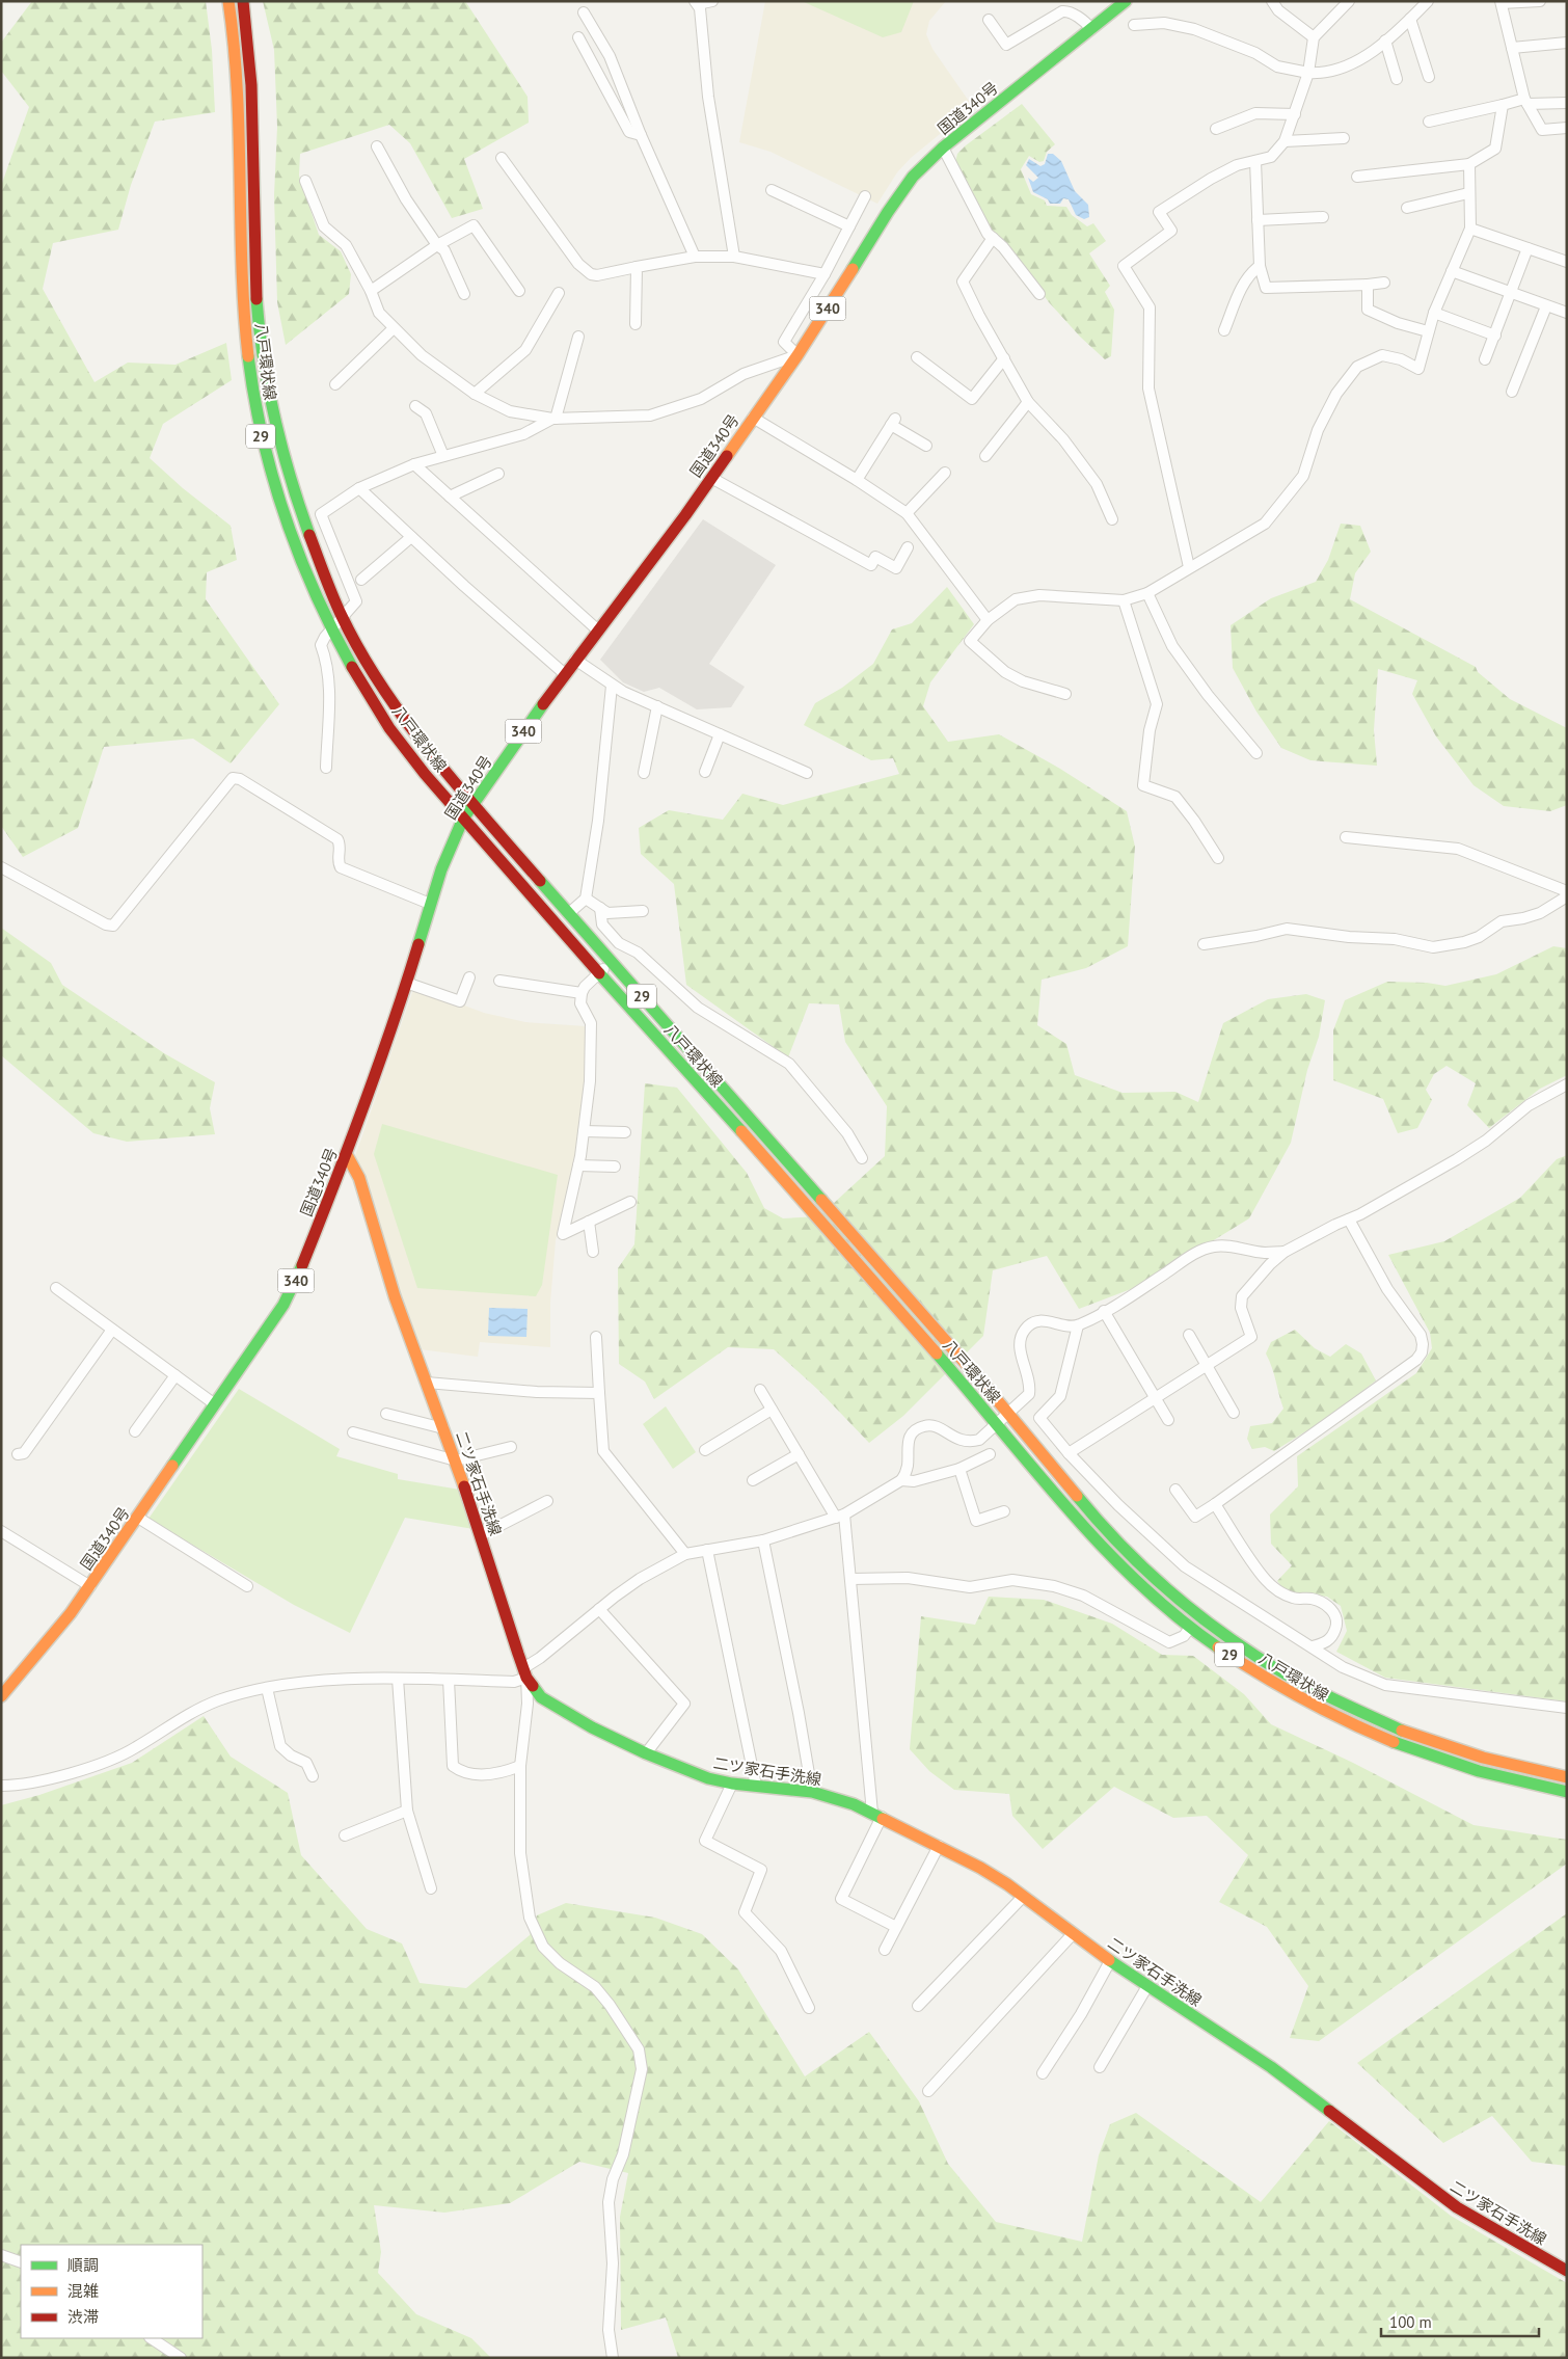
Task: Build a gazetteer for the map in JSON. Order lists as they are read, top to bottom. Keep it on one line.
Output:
{"streets":{"main road":["国道340号","340","八戸環状線","29","二ツ家石手洗線"]},"crossings":[["国道340号","八戸環状線"],["国道340号","二ツ家石手洗線"]],"legend":["順調","混雑","渋滞"],"scale_bar":"100 m"}
